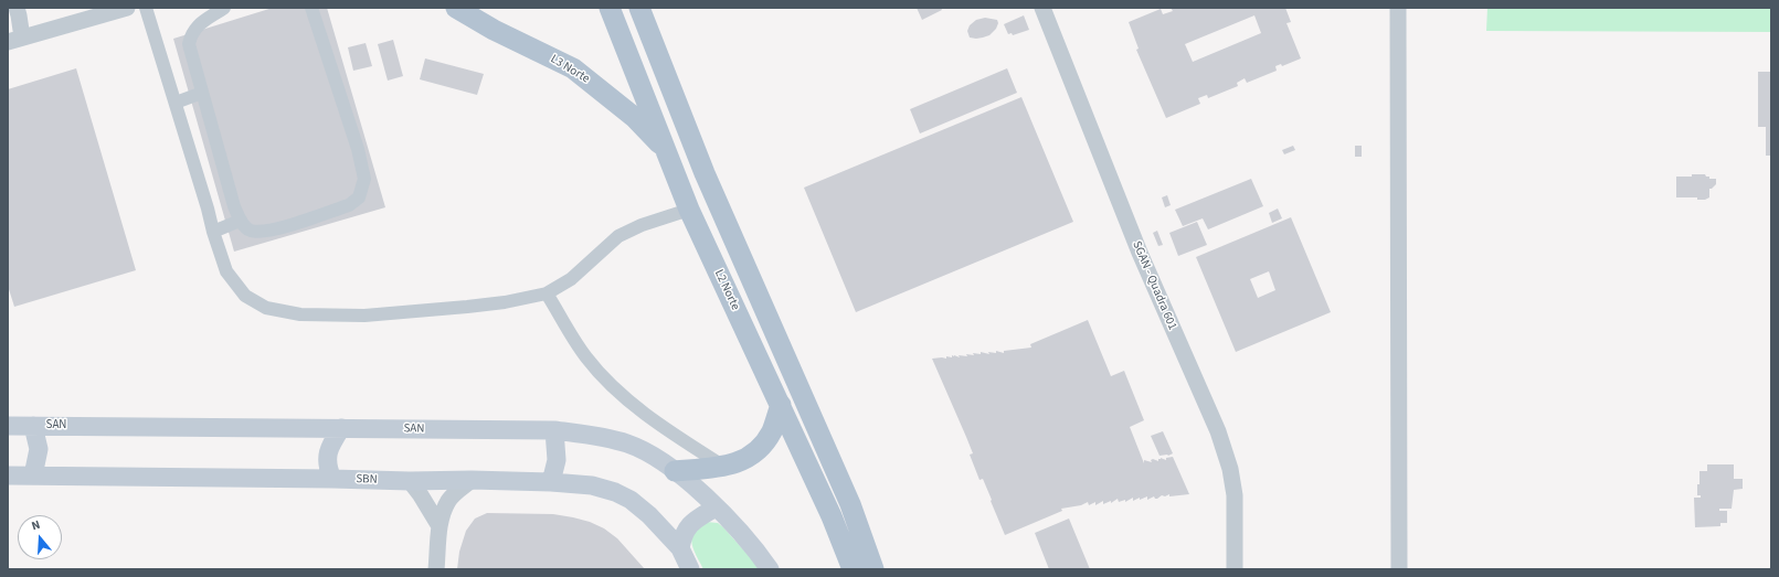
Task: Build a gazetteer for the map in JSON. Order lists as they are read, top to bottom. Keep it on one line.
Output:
{"streets":{"main road":["L3 Norte","L2 Norte","SAN","SBN"],"street":["SGAN - Quadra 601"]},"crossings":[["L3 Norte","L2 Norte"]],"north":"top"}
